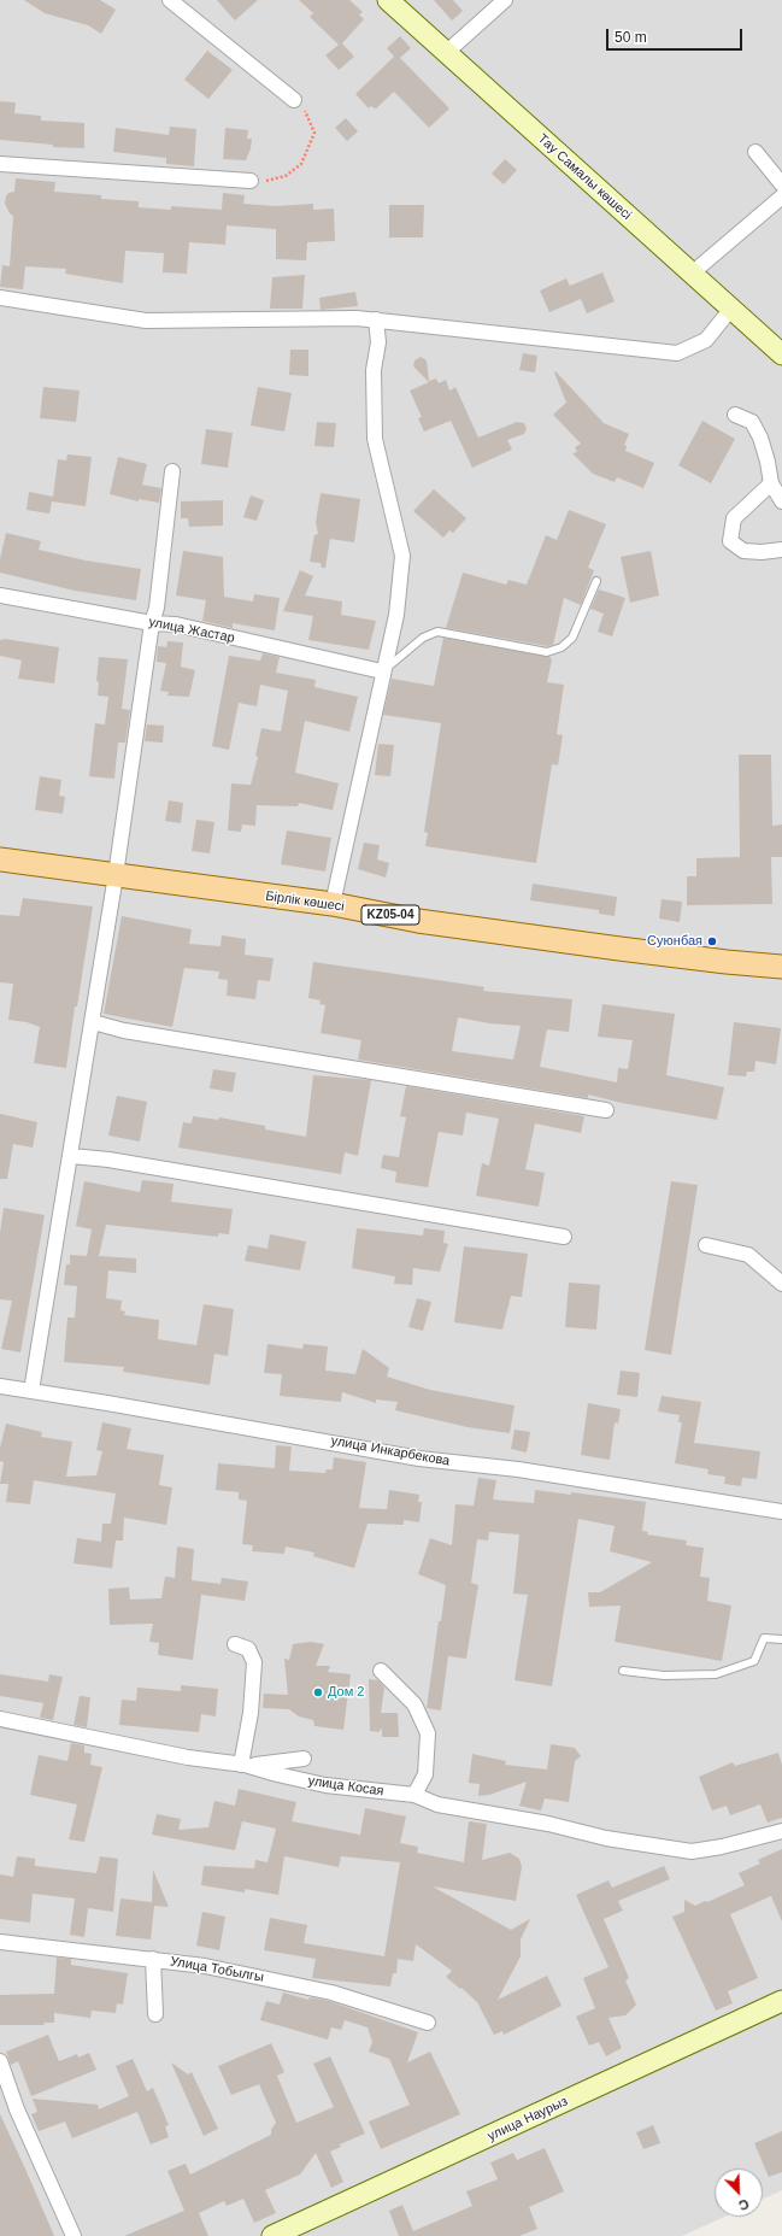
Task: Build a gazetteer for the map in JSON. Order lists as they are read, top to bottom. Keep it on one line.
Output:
{"streets":{"main road":["Бірлік көшесі","KZ05-04"],"street":["Тау Самалы көшесі","улица Жастар","улица Инкарбекова","улица Косая","Улица Тобылгы","улица Наурыз"]},"places":["Суюнбая","Дом 2"],"scale_bar":"50 m","north":"bottom right"}
